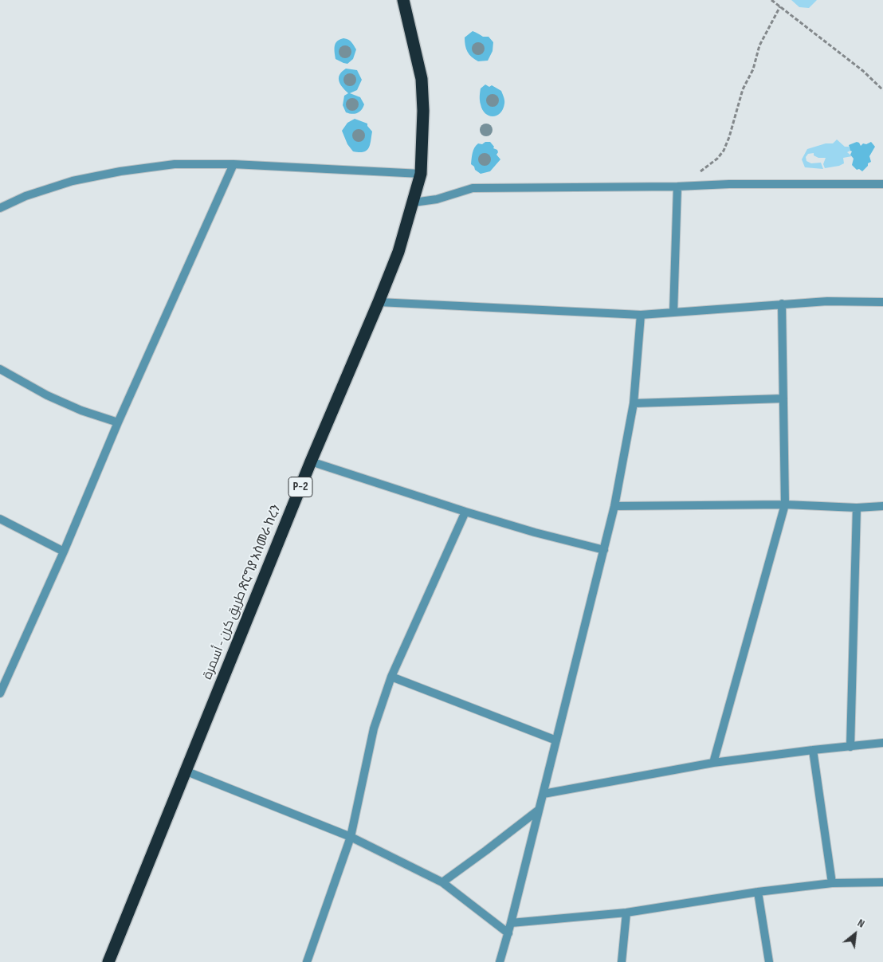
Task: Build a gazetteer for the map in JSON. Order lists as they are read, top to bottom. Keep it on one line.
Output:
{"streets":{"highway":["P-2","طريق كرن - أسمرة ጽርግያ አስመራ ከረን"]},"north":"top right"}
